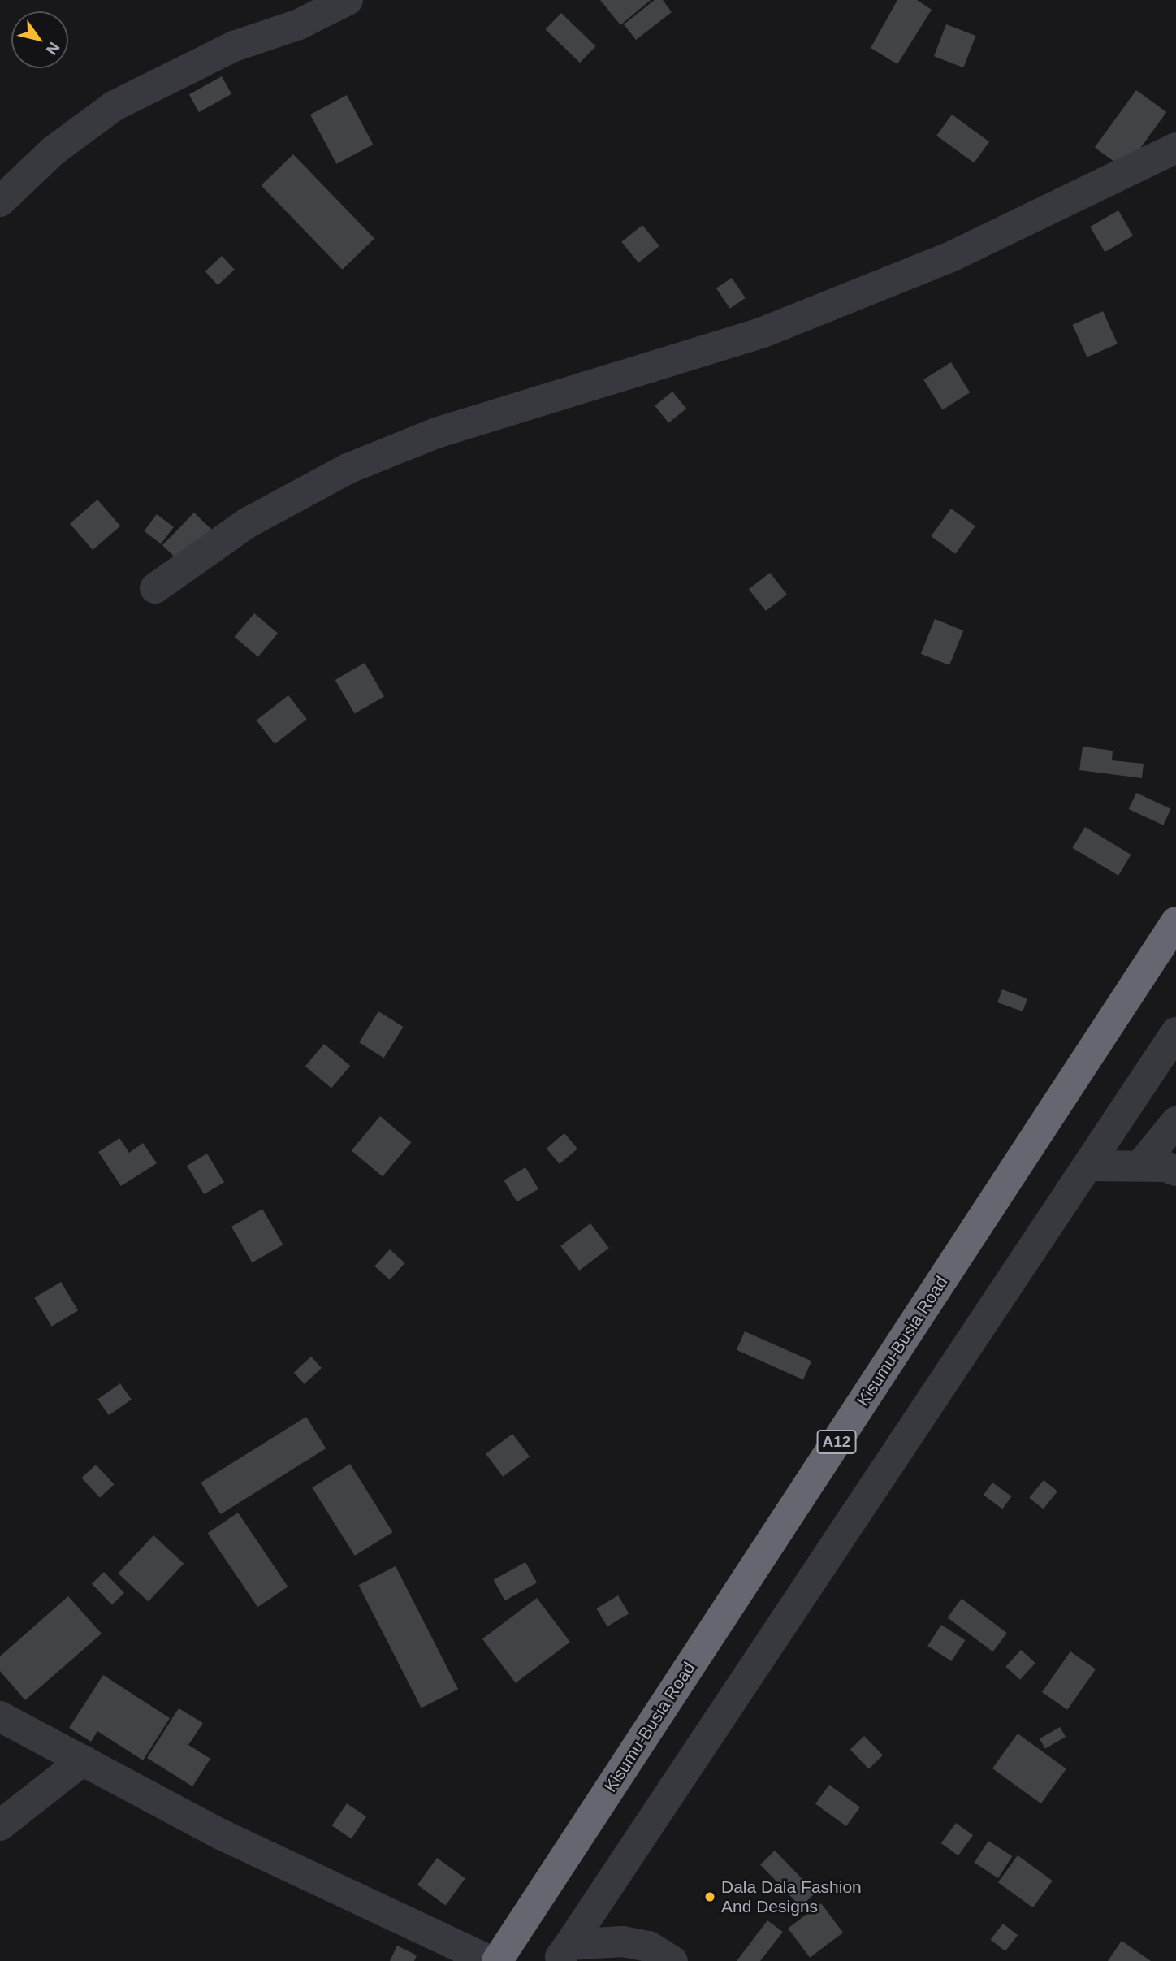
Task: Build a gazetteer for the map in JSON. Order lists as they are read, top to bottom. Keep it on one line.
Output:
{"streets":{"highway":["Kisumu-Busia Road","A12"]},"places":["Dala Dala Fashion And Designs"],"north":"bottom right"}
